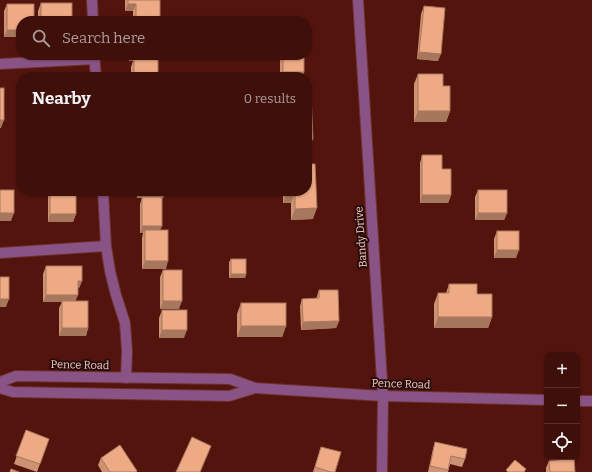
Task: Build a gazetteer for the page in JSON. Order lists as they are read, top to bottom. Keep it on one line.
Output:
{"streets":{"street":["Bandy Drive","Pence Road"]},"crossings":[["Bandy Drive","Pence Road"]],"page":{"search":"Search here","heading":["Nearby","0 results"],"map_buttons":["+","−"]}}
